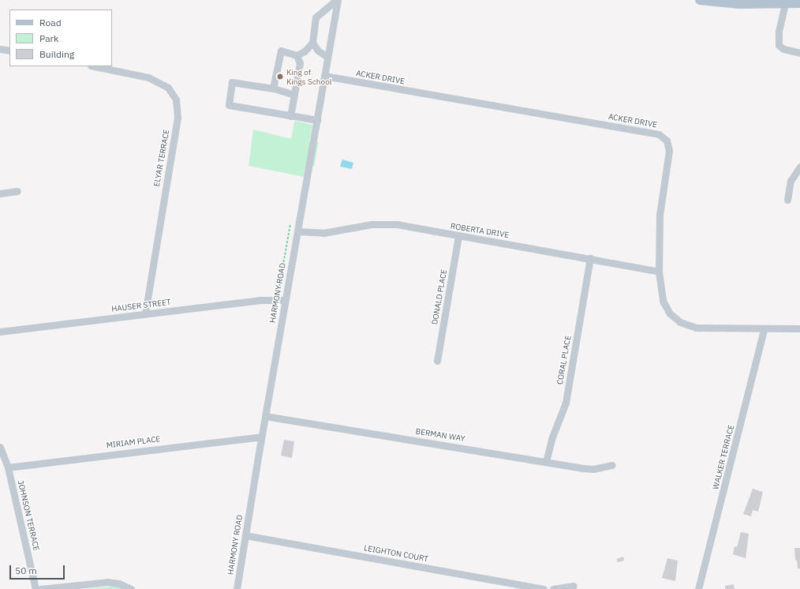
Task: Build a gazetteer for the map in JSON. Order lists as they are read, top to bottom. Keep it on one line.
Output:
{"streets":{"street":["ACKER DRIVE","ELYAR TERRACE","ROBERTA DRIVE","HARMONY ROAD","DONALD PLACE","HAUSER STREET","CORAL PLACE","BERMAN WAY","MIRIAM PLACE","WALKER TERRACE","JOHNSON TERRACE","LEIGHTON COURT"]},"crossings":[["ACKER DRIVE","ROBERTA DRIVE"],["ACKER DRIVE","HARMONY ROAD"],["ACKER DRIVE","WALKER TERRACE"],["ELYAR TERRACE","HAUSER STREET"],["ROBERTA DRIVE","HARMONY ROAD"],["ROBERTA DRIVE","DONALD PLACE"],["ROBERTA DRIVE","CORAL PLACE"],["HARMONY ROAD","HAUSER STREET"],["HARMONY ROAD","BERMAN WAY"],["HARMONY ROAD","MIRIAM PLACE"],["HARMONY ROAD","LEIGHTON COURT"],["CORAL PLACE","BERMAN WAY"],["MIRIAM PLACE","JOHNSON TERRACE"]],"places":["King of Kings School"],"legend":["Road","Park","Building"],"scale_bar":"50 m"}
